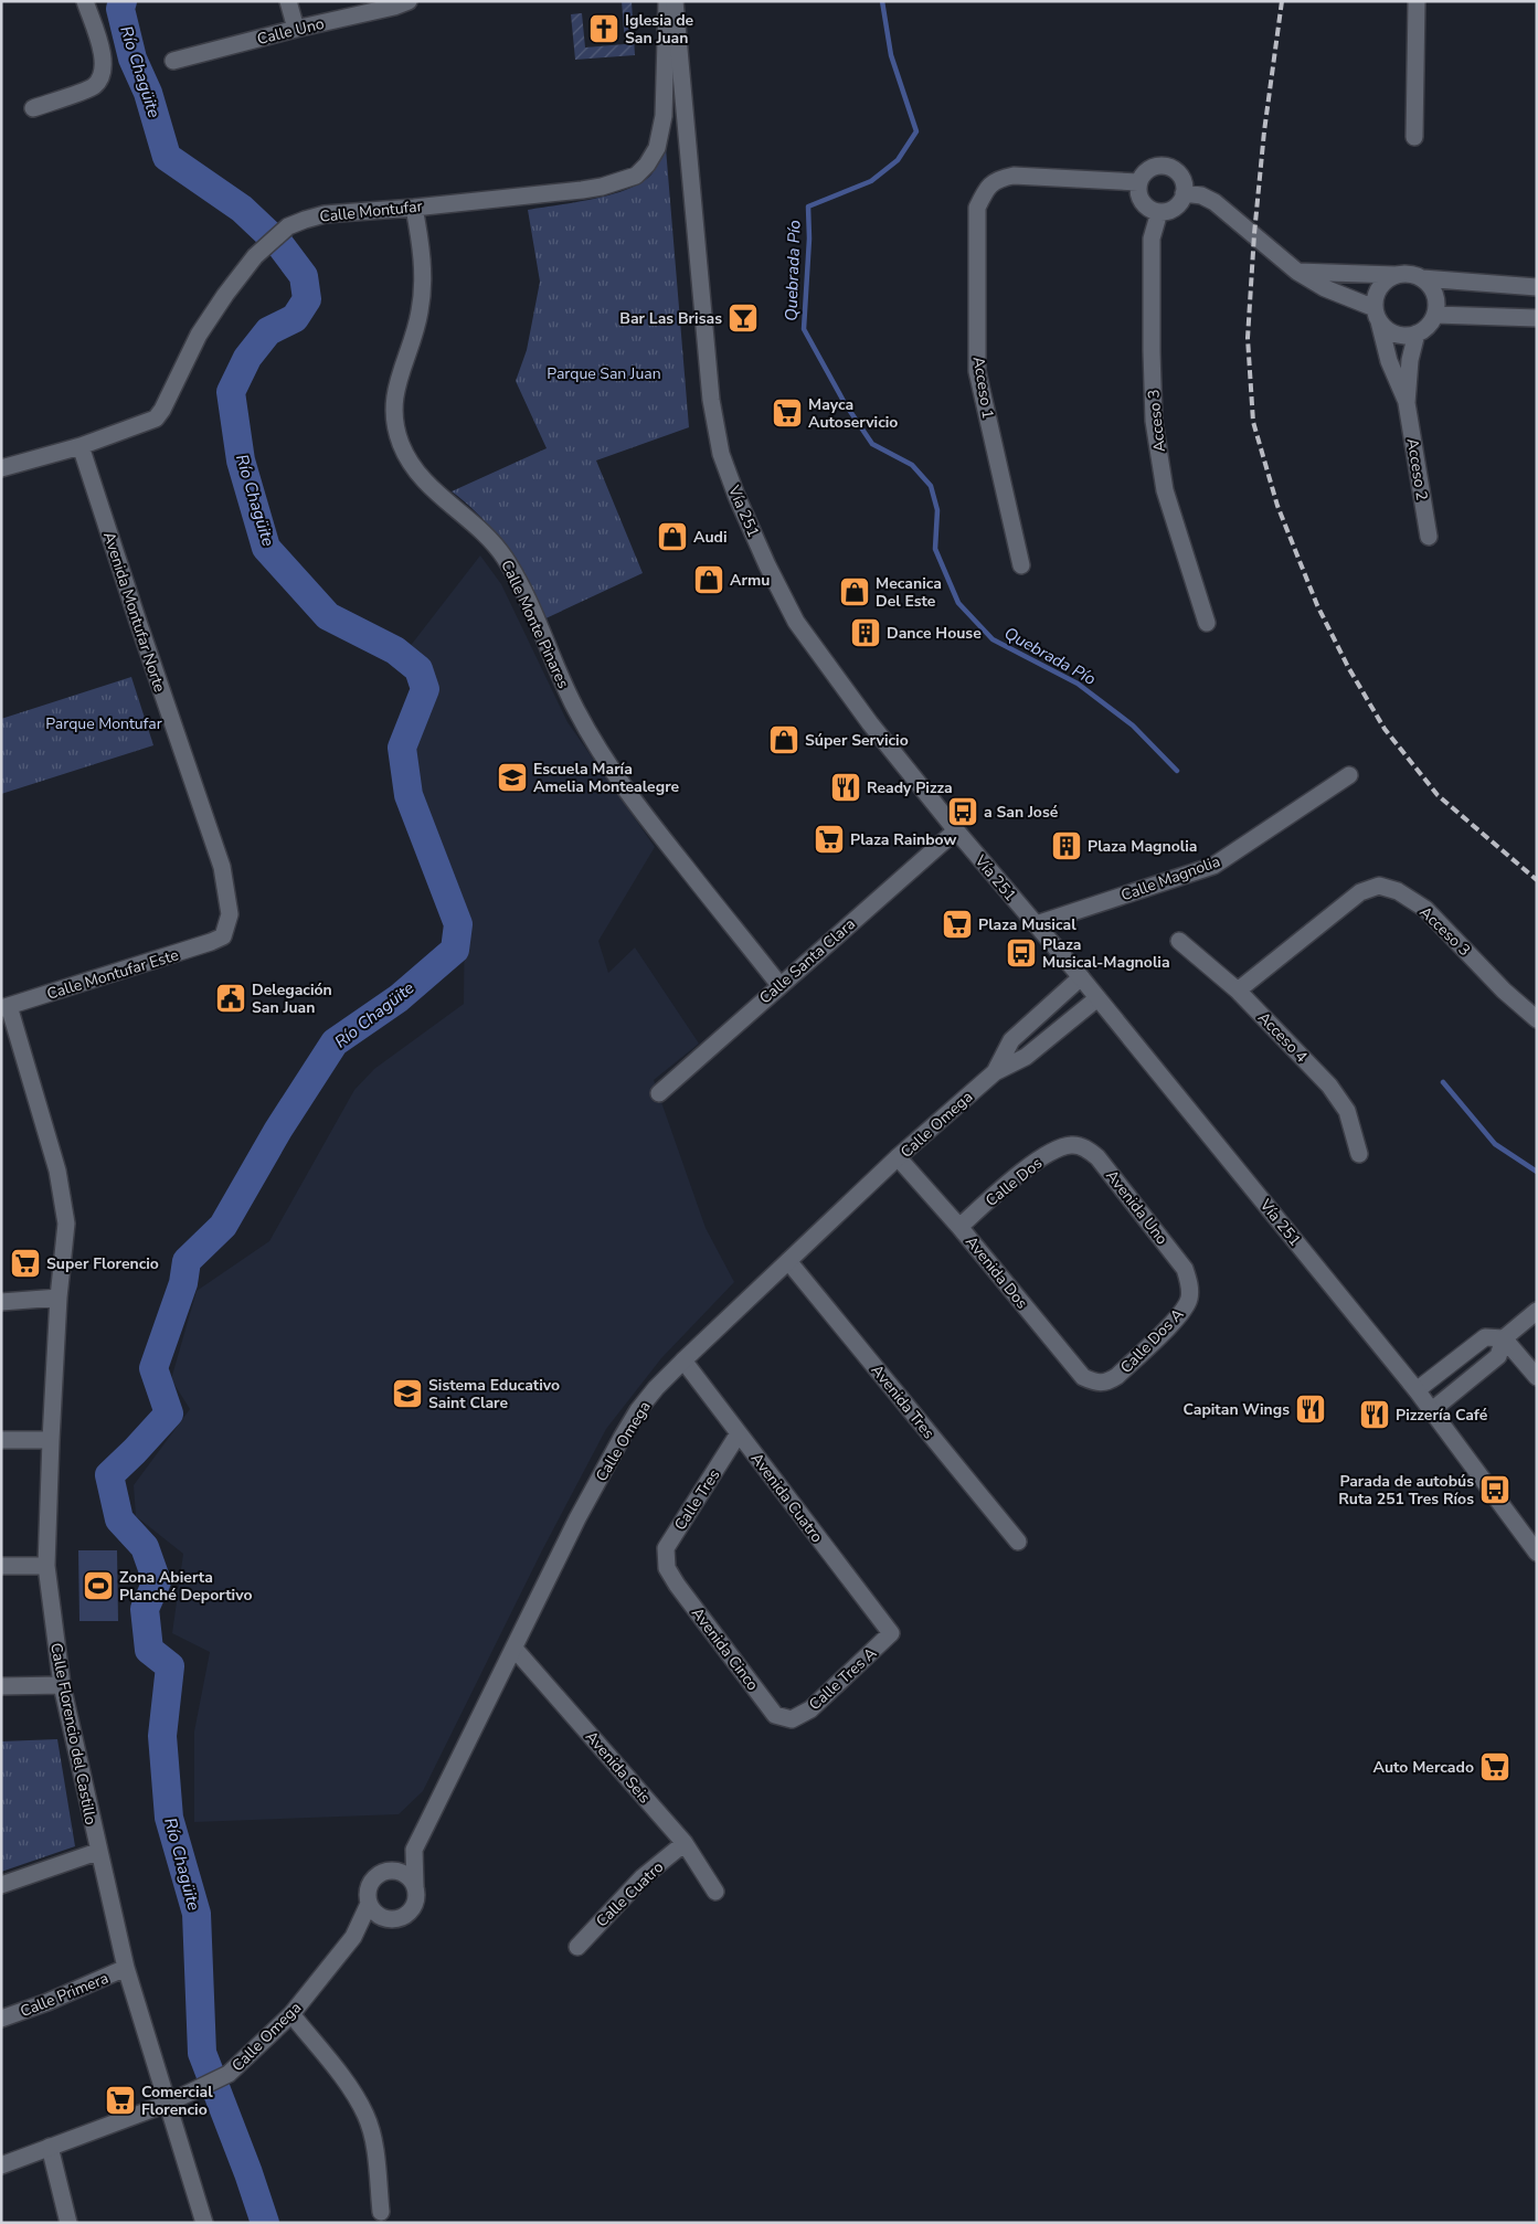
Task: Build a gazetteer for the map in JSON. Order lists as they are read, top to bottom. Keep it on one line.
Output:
{"streets":{"street":["Calle Uno","Calle Montufar","Acceso 1","Acceso 3","Acceso 2","Vía 251","Avenida Montufar Norte","Calle Monte Pinares","Calle Magnolia","Calle Santa Clara","Calle Montufar Este","Acceso 4","Calle Omega","Calle Dos","Avenida Uno","Avenida Dos","Calle Dos A","Avenida Tres","Avenida Cuatro","Calle Tres","Avenida Cinco","Calle Tres A","Calle Florencio del Castillo","Avenida Seis","Calle Cuatro","Calle Primera"]},"crossings":[["Calle Montufar","Avenida Montufar Norte"],["Calle Montufar","Calle Monte Pinares"],["Acceso 1","Acceso 3"],["Acceso 3","Acceso 4"],["Vía 251","Calle Magnolia"],["Vía 251","Calle Santa Clara"],["Vía 251","Calle Omega"],["Avenida Montufar Norte","Calle Montufar Este"],["Calle Monte Pinares","Calle Santa Clara"],["Calle Montufar Este","Calle Florencio del Castillo"],["Calle Omega","Avenida Dos"],["Calle Omega","Avenida Tres"],["Calle Omega","Avenida Cuatro"],["Calle Omega","Calle Florencio del Castillo"],["Calle Omega","Avenida Seis"],["Calle Dos","Avenida Uno"],["Calle Dos","Avenida Dos"],["Avenida Uno","Calle Dos A"],["Avenida Dos","Calle Dos A"],["Avenida Cuatro","Calle Tres"],["Avenida Cuatro","Calle Tres A"],["Calle Tres","Avenida Cinco"],["Avenida Cinco","Calle Tres A"],["Calle Florencio del Castillo","Calle Primera"],["Avenida Seis","Calle Cuatro"]],"water":["Río Chagüite","Quebrada Pío"],"parks":["Parque San Juan","Parque Montufar"],"places":{"church":["Iglesia de San Juan"],"bar":["Bar Las Brisas"],"supermarket":["Mayca Autoservicio","Plaza Rainbow","Plaza Musical","Super Florencio","Auto Mercado","Comercial Florencio"],"shop":["Audi","Armu","Mecanica Del Este","Súper Servicio"],"building":["Dance House","Plaza Magnolia"],"school or university":["Escuela María Amelia Montealegre","Sistema Educativo Saint Clare"],"restaurant":["Ready Pizza","Capitan Wings","Pizzería Café"],"bus stop":["a San José","Plaza Musical-Magnolia","Parada de autobús Ruta 251 Tres Ríos"],"public building":["Delegación San Juan"],"sports":["Zona Abierta Planché Deportivo"]}}
